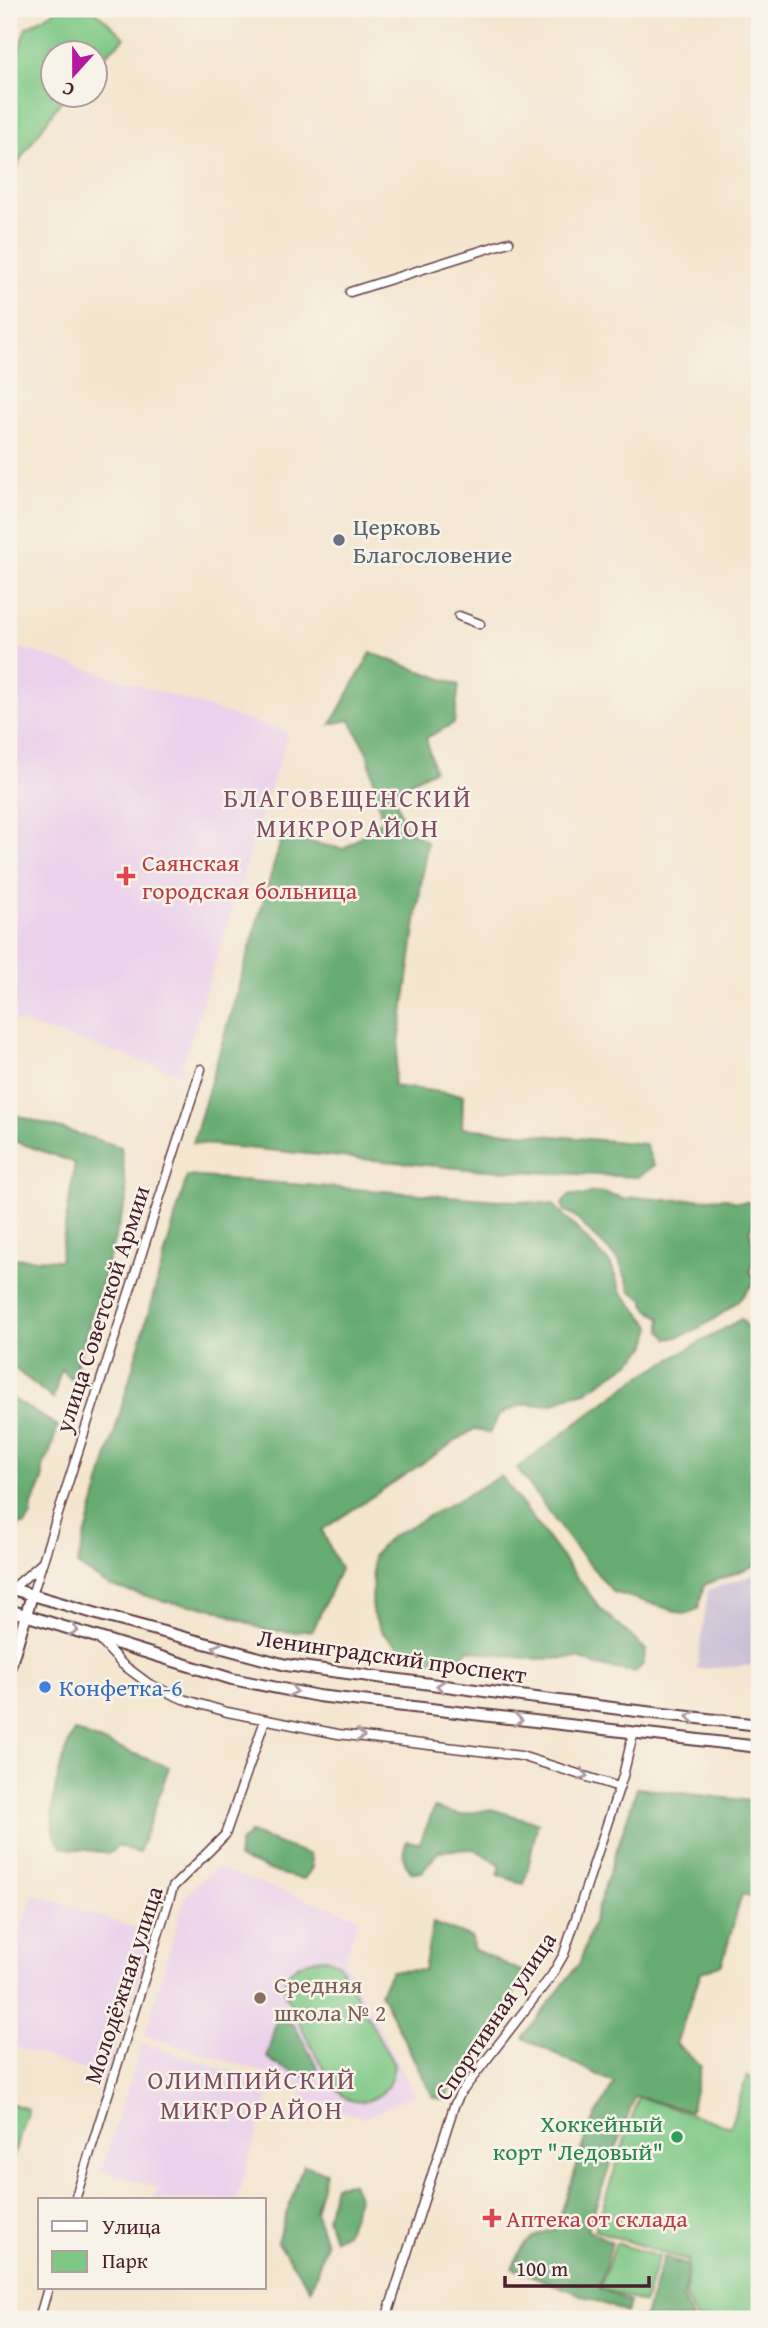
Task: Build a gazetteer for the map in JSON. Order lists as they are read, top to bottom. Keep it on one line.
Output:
{"streets":{"main road":["улица Советской Армии","Ленинградский проспект"],"street":["Молодёжная улица","Спортивная улица"]},"crossings":[["улица Советской Армии","Ленинградский проспект"],["Ленинградский проспект","Спортивная улица"]],"districts":["БЛАГОВЕЩЕНСКИЙ МИКРОРАЙОН","ОЛИМПИЙСКИЙ МИКРОРАЙОН"],"places":{"other":["Церковь Благословение","Конфетка-6","Средняя школа № 2","Хоккейный корт \"Ледовый\""],"health":["Саянская городская больница","Аптека от склада"]},"legend":["Улица","Парк"],"scale_bar":"100 m","north":"bottom"}
